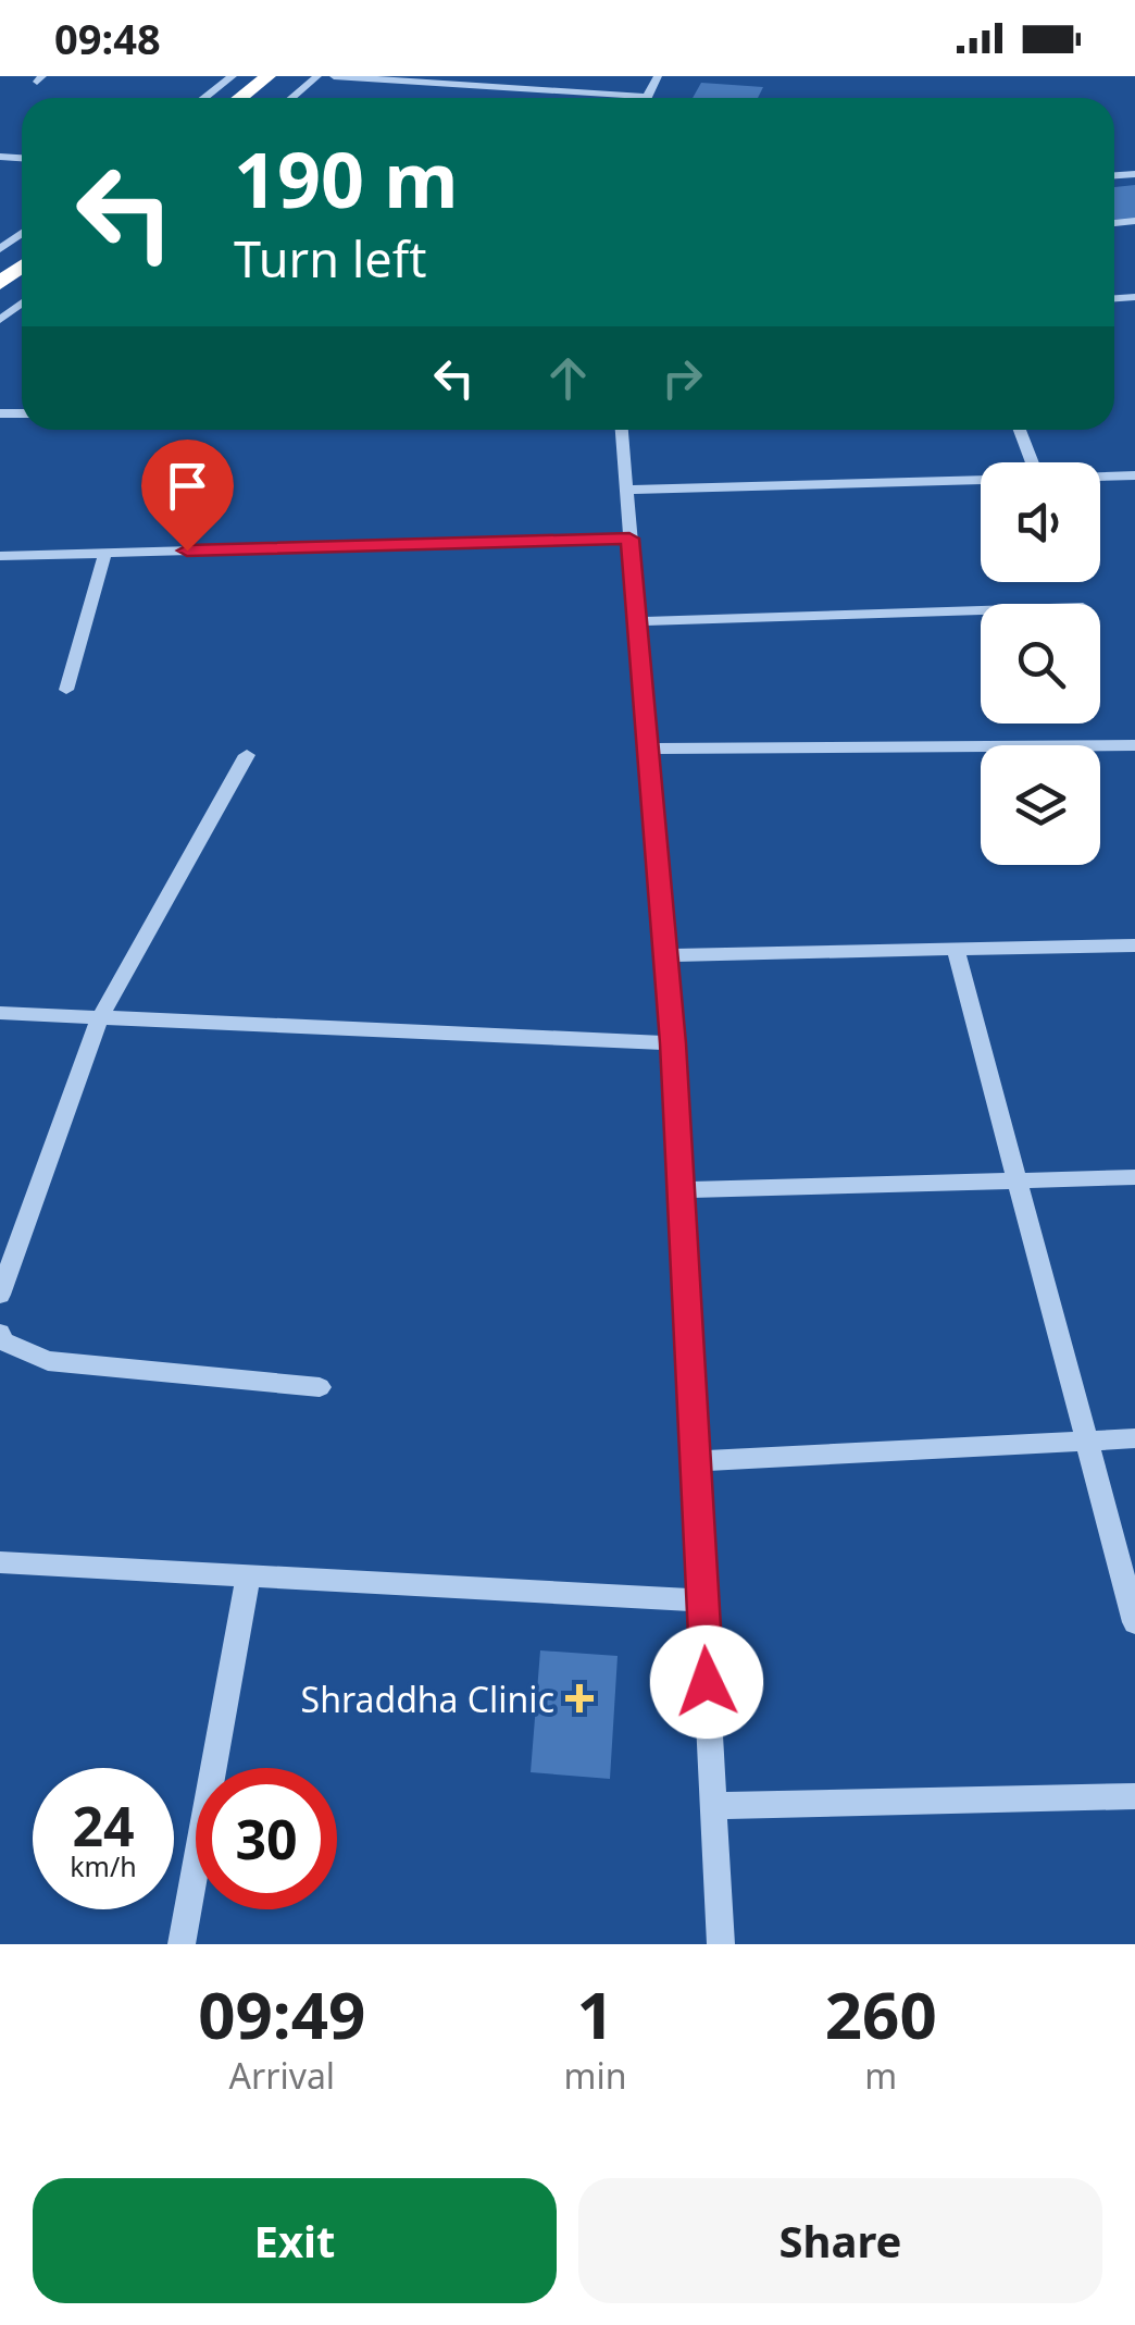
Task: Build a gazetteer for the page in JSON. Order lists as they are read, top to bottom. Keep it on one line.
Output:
{"places":{"health":["Shraddha Clinic"]},"page":{"status":"09:48","turn":["190 m","Turn left"],"speed":"24 km/h","limit":"30","eta":["09:49","Arrival","1","min","260","m"],"buttons":["Exit","Share"]}}
